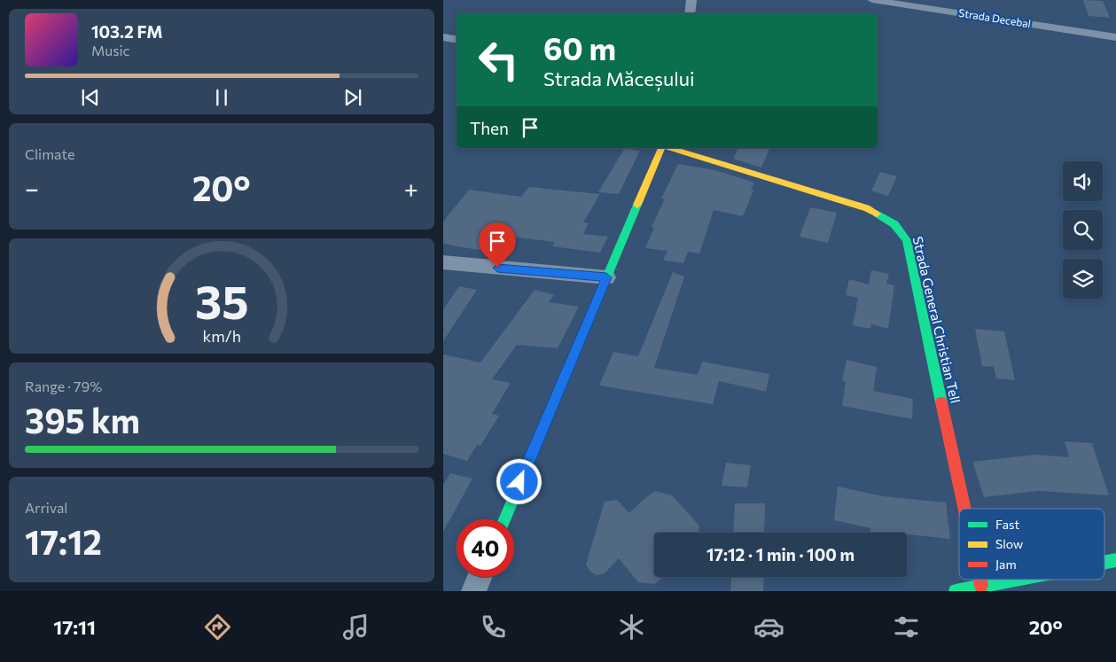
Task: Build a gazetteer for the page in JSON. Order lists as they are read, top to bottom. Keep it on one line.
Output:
{"streets":{"street":["Strada Decebal","Strada General Christian Tell"]},"legend":["Fast","Slow","Jam"],"page":{"song":["103.2 FM","Music"],"turn":["60 m","Strada Măceșului"],"then":"Then","tile":["Climate",["Range · 79%","395 km"],["Arrival","17:12"]],"heat":["−","20°","+"],"limit":"40","trip":"17:12 · 1 min · 100 m","tabs":["17:11","20°"],"gauge":["35","km/h"]}}
